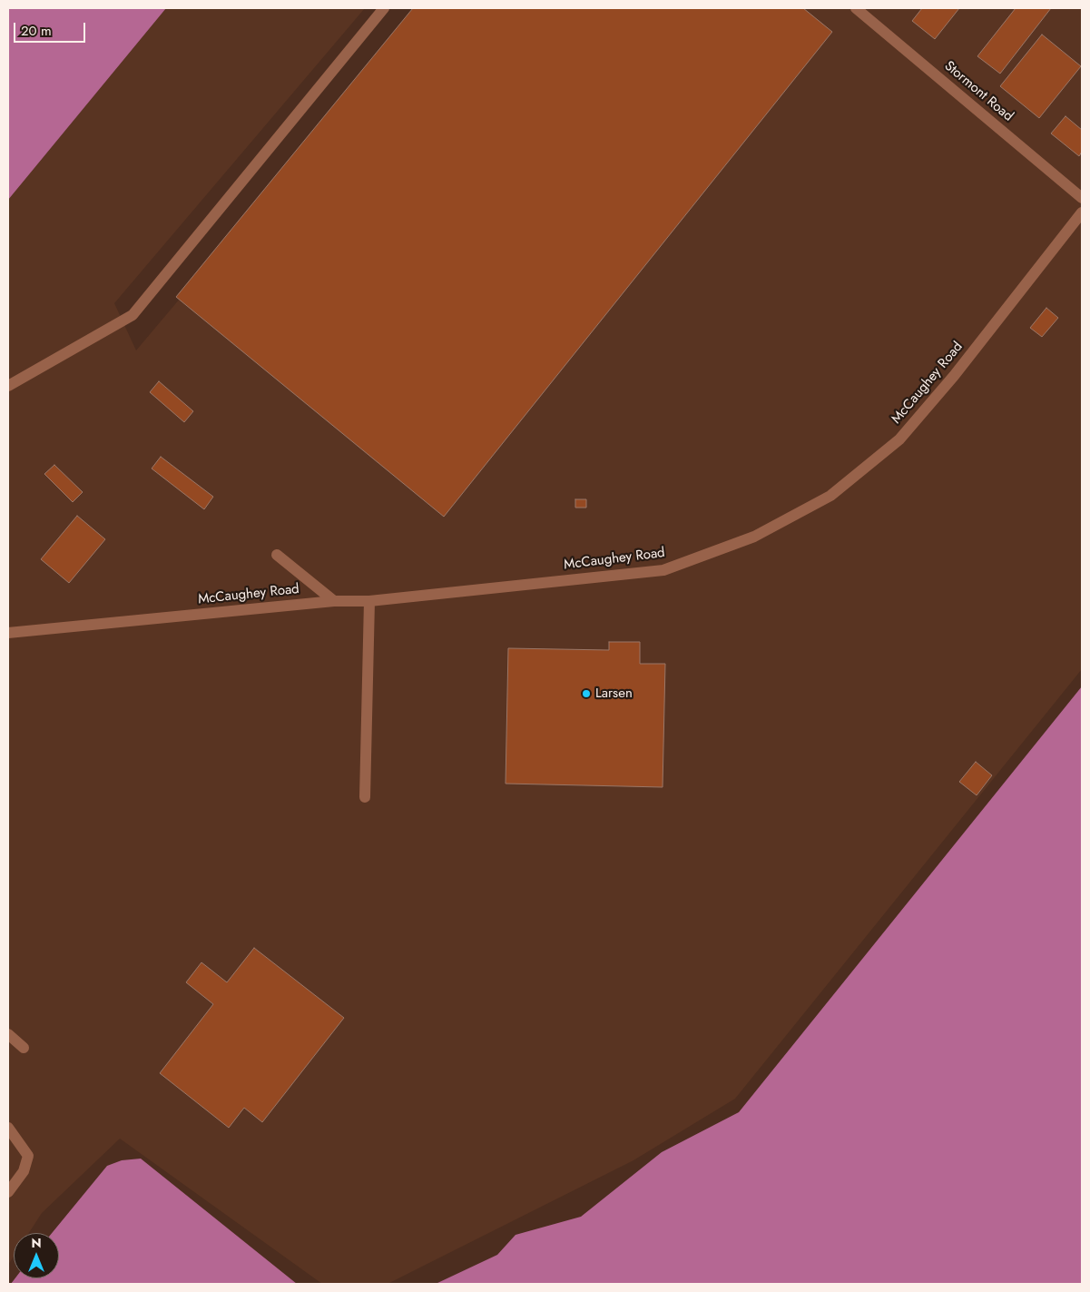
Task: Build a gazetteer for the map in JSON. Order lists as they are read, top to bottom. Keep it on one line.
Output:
{"streets":{"lane":["Stormont Road","McCaughey Road"]},"places":["Larsen"],"scale_bar":"20 m","north":"top"}
